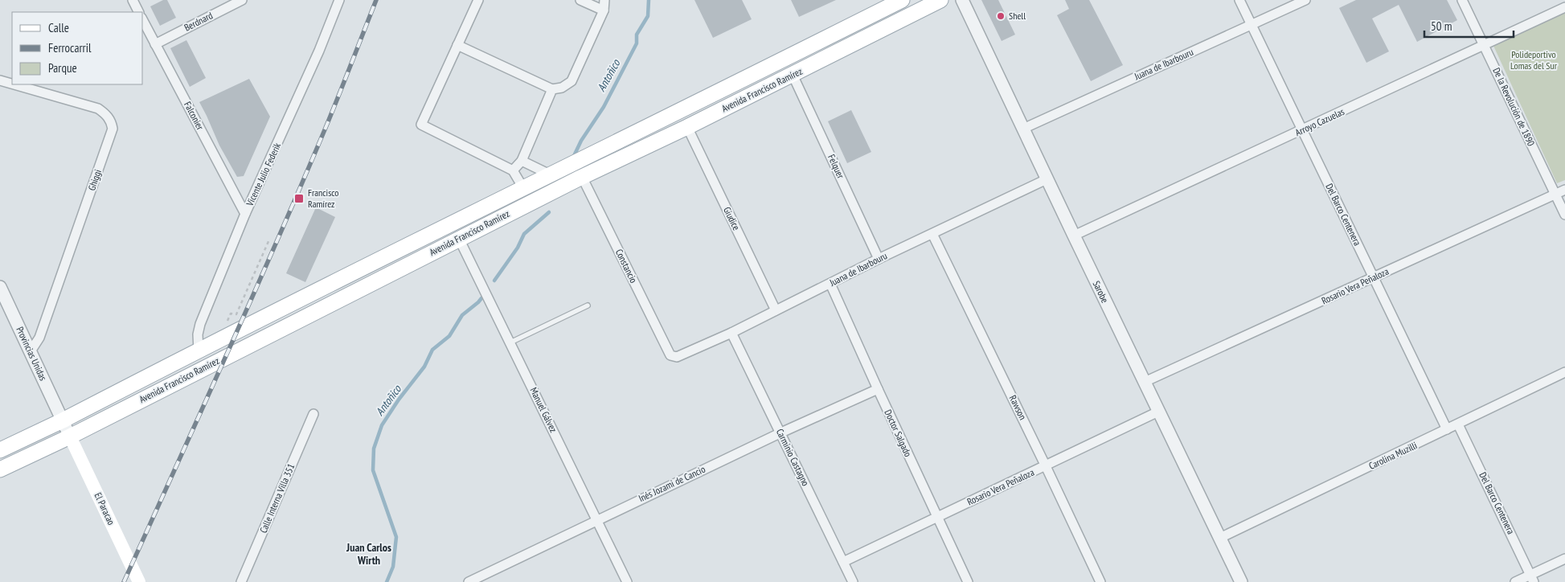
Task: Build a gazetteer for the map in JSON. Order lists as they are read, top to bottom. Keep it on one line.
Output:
{"streets":{"main road":["Avenida Francisco Ramírez","El Paracao"],"street":["Berdnard","Juana de Ibarbouru","De la Revolución de 1890","Falconier","Arroyo Cazuelas","Felquer","Vicente Julio Federik","Ghiggi","Del Barco Centenera","Giudice","Constancio","Rosario Vera Peñaloza","Sarobe","Provincias Unidas","Rawson","Manuel Gálvez","Doctor Salgado","Carolina Muzilli","Carminio Castagno","Inés Jozami de Cancio","Calle Interna Villa 351"]},"crossings":[["Berdnard","Falconier"],["Juana de Ibarbouru","Felquer"],["Juana de Ibarbouru","Del Barco Centenera"],["Juana de Ibarbouru","Giudice"],["Juana de Ibarbouru","Constancio"],["Juana de Ibarbouru","Sarobe"],["Juana de Ibarbouru","Rawson"],["Juana de Ibarbouru","Doctor Salgado"],["Juana de Ibarbouru","Carminio Castagno"],["Avenida Francisco Ramírez","Felquer"],["Avenida Francisco Ramírez","Vicente Julio Federik"],["Avenida Francisco Ramírez","Giudice"],["Avenida Francisco Ramírez","Constancio"],["Avenida Francisco Ramírez","Provincias Unidas"],["Avenida Francisco Ramírez","Manuel Gálvez"],["Avenida Francisco Ramírez","El Paracao"],["De la Revolución de 1890","Arroyo Cazuelas"],["De la Revolución de 1890","Rosario Vera Peñaloza"],["Falconier","Vicente Julio Federik"],["Arroyo Cazuelas","Del Barco Centenera"],["Arroyo Cazuelas","Sarobe"],["Ghiggi","Provincias Unidas"],["Del Barco Centenera","Rosario Vera Peñaloza"],["Del Barco Centenera","Carolina Muzilli"],["Rosario Vera Peñaloza","Sarobe"],["Rosario Vera Peñaloza","Rawson"],["Rosario Vera Peñaloza","Doctor Salgado"],["Rosario Vera Peñaloza","Carminio Castagno"],["Sarobe","Carolina Muzilli"],["Provincias Unidas","El Paracao"],["Manuel Gálvez","Inés Jozami de Cancio"],["Doctor Salgado","Inés Jozami de Cancio"],["Carminio Castagno","Inés Jozami de Cancio"]],"districts":["Juan Carlos Wirth"],"water":["Antoñico"],"parks":["Polideportivo Lomas del Sur"],"places":{"other":["Shell"],"transit":["Francisco Ramírez"]},"legend":["Calle","Ferrocarril","Parque"],"scale_bar":"50 m"}
